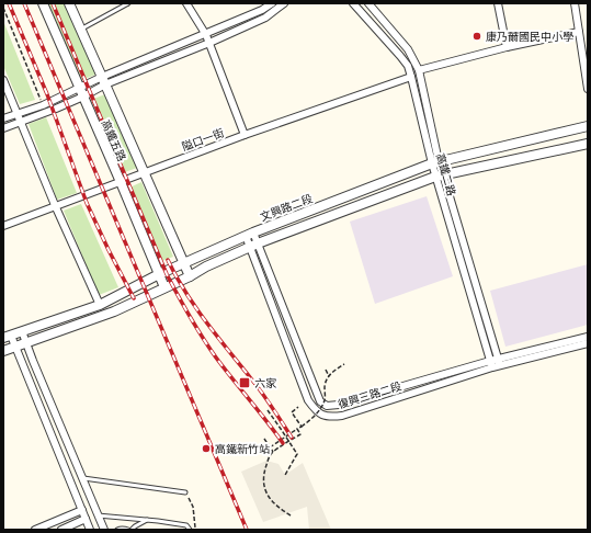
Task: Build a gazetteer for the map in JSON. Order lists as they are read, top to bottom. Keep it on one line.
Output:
{"streets":{"street":["隘口一街","高鐵五路","高鐵二路","文興路二段","復興三路二段"]},"crossings":[["隘口一街","高鐵五路"],["隘口一街","高鐵二路"],["高鐵五路","文興路二段"],["高鐵二路","文興路二段"],["高鐵二路","復興三路二段"],["文興路二段","復興三路二段"]],"places":{"other":["康乃薾國民中小學","高鐵新竹站"],"transit":["六家"]}}
